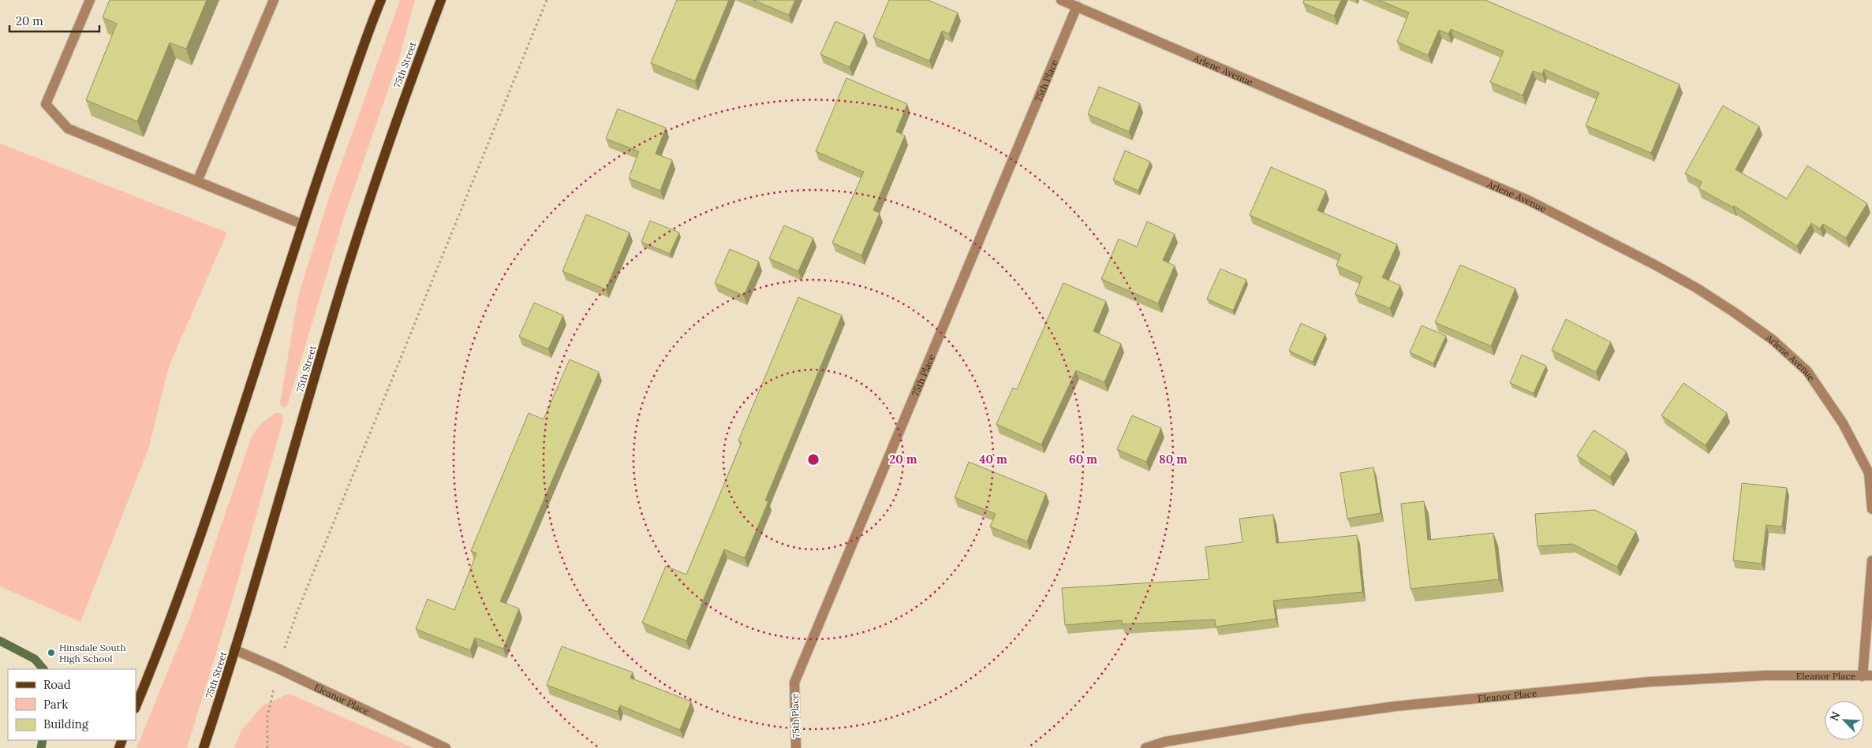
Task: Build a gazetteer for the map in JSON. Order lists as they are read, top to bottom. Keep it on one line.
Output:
{"streets":{"main road":["75th Street"],"street":["Arlene Avenue","75th Place","Eleanor Place"]},"crossings":[["75th Street","Eleanor Place"],["Arlene Avenue","75th Place"]],"places":["Hinsdale South High School"],"legend":["Road","Park","Building"],"scale_bar":"20 m","north":"top left","rings":["20 m","40 m","60 m","80 m"]}
